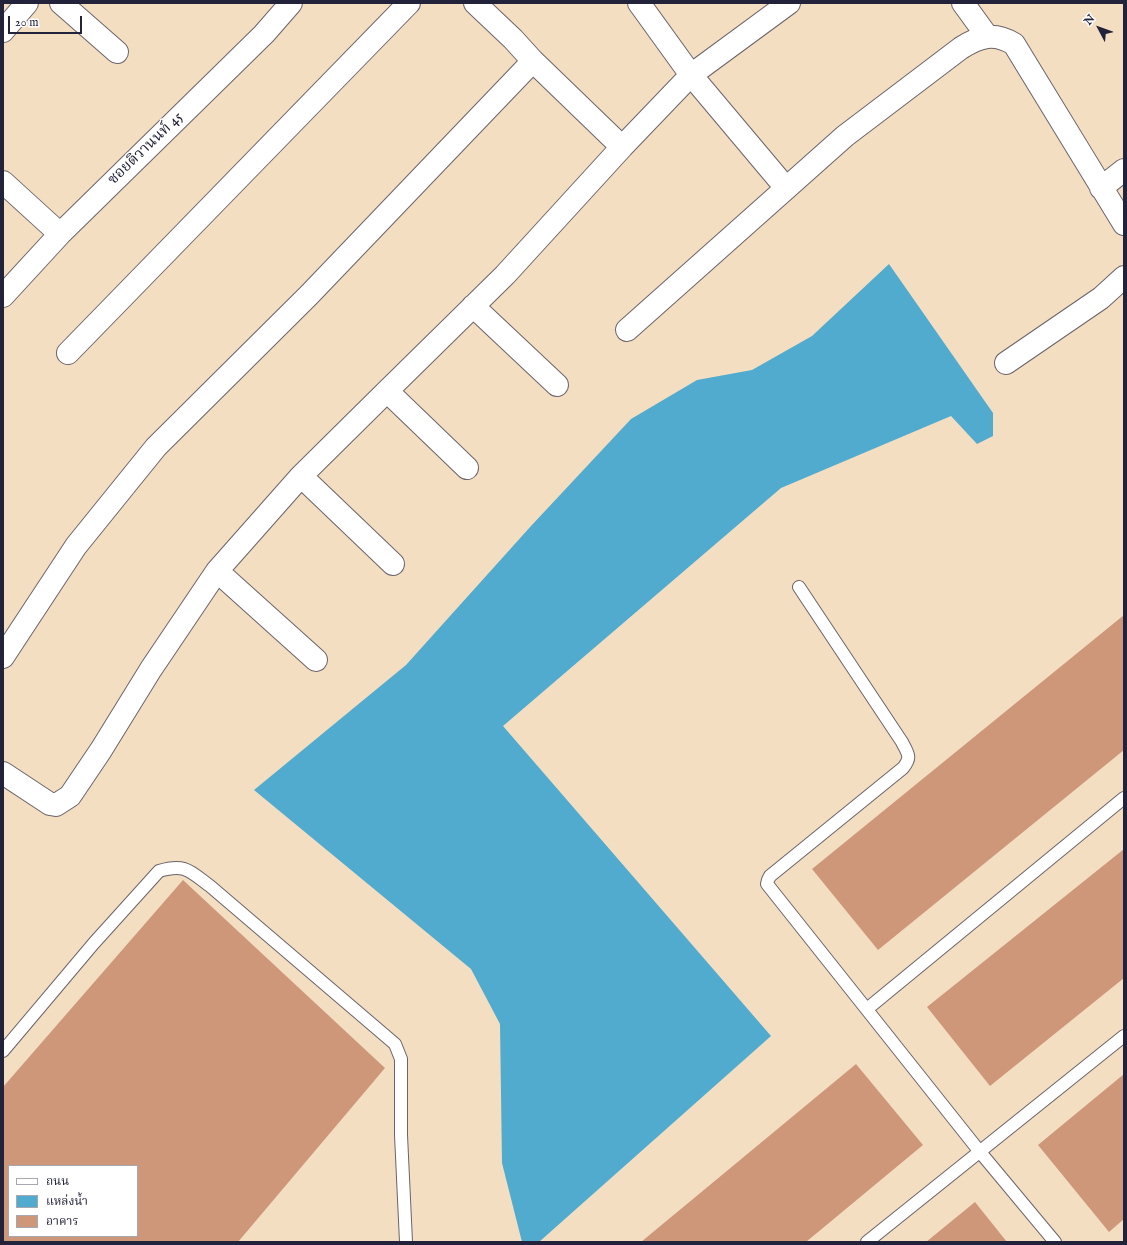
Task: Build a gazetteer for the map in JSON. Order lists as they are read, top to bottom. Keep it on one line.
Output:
{"streets":{"street":["ซอยติวานนท์ 45"]},"legend":["ถนน","แหล่งน้ำ","อาคาร"],"scale_bar":"20 m","north":"top left"}
